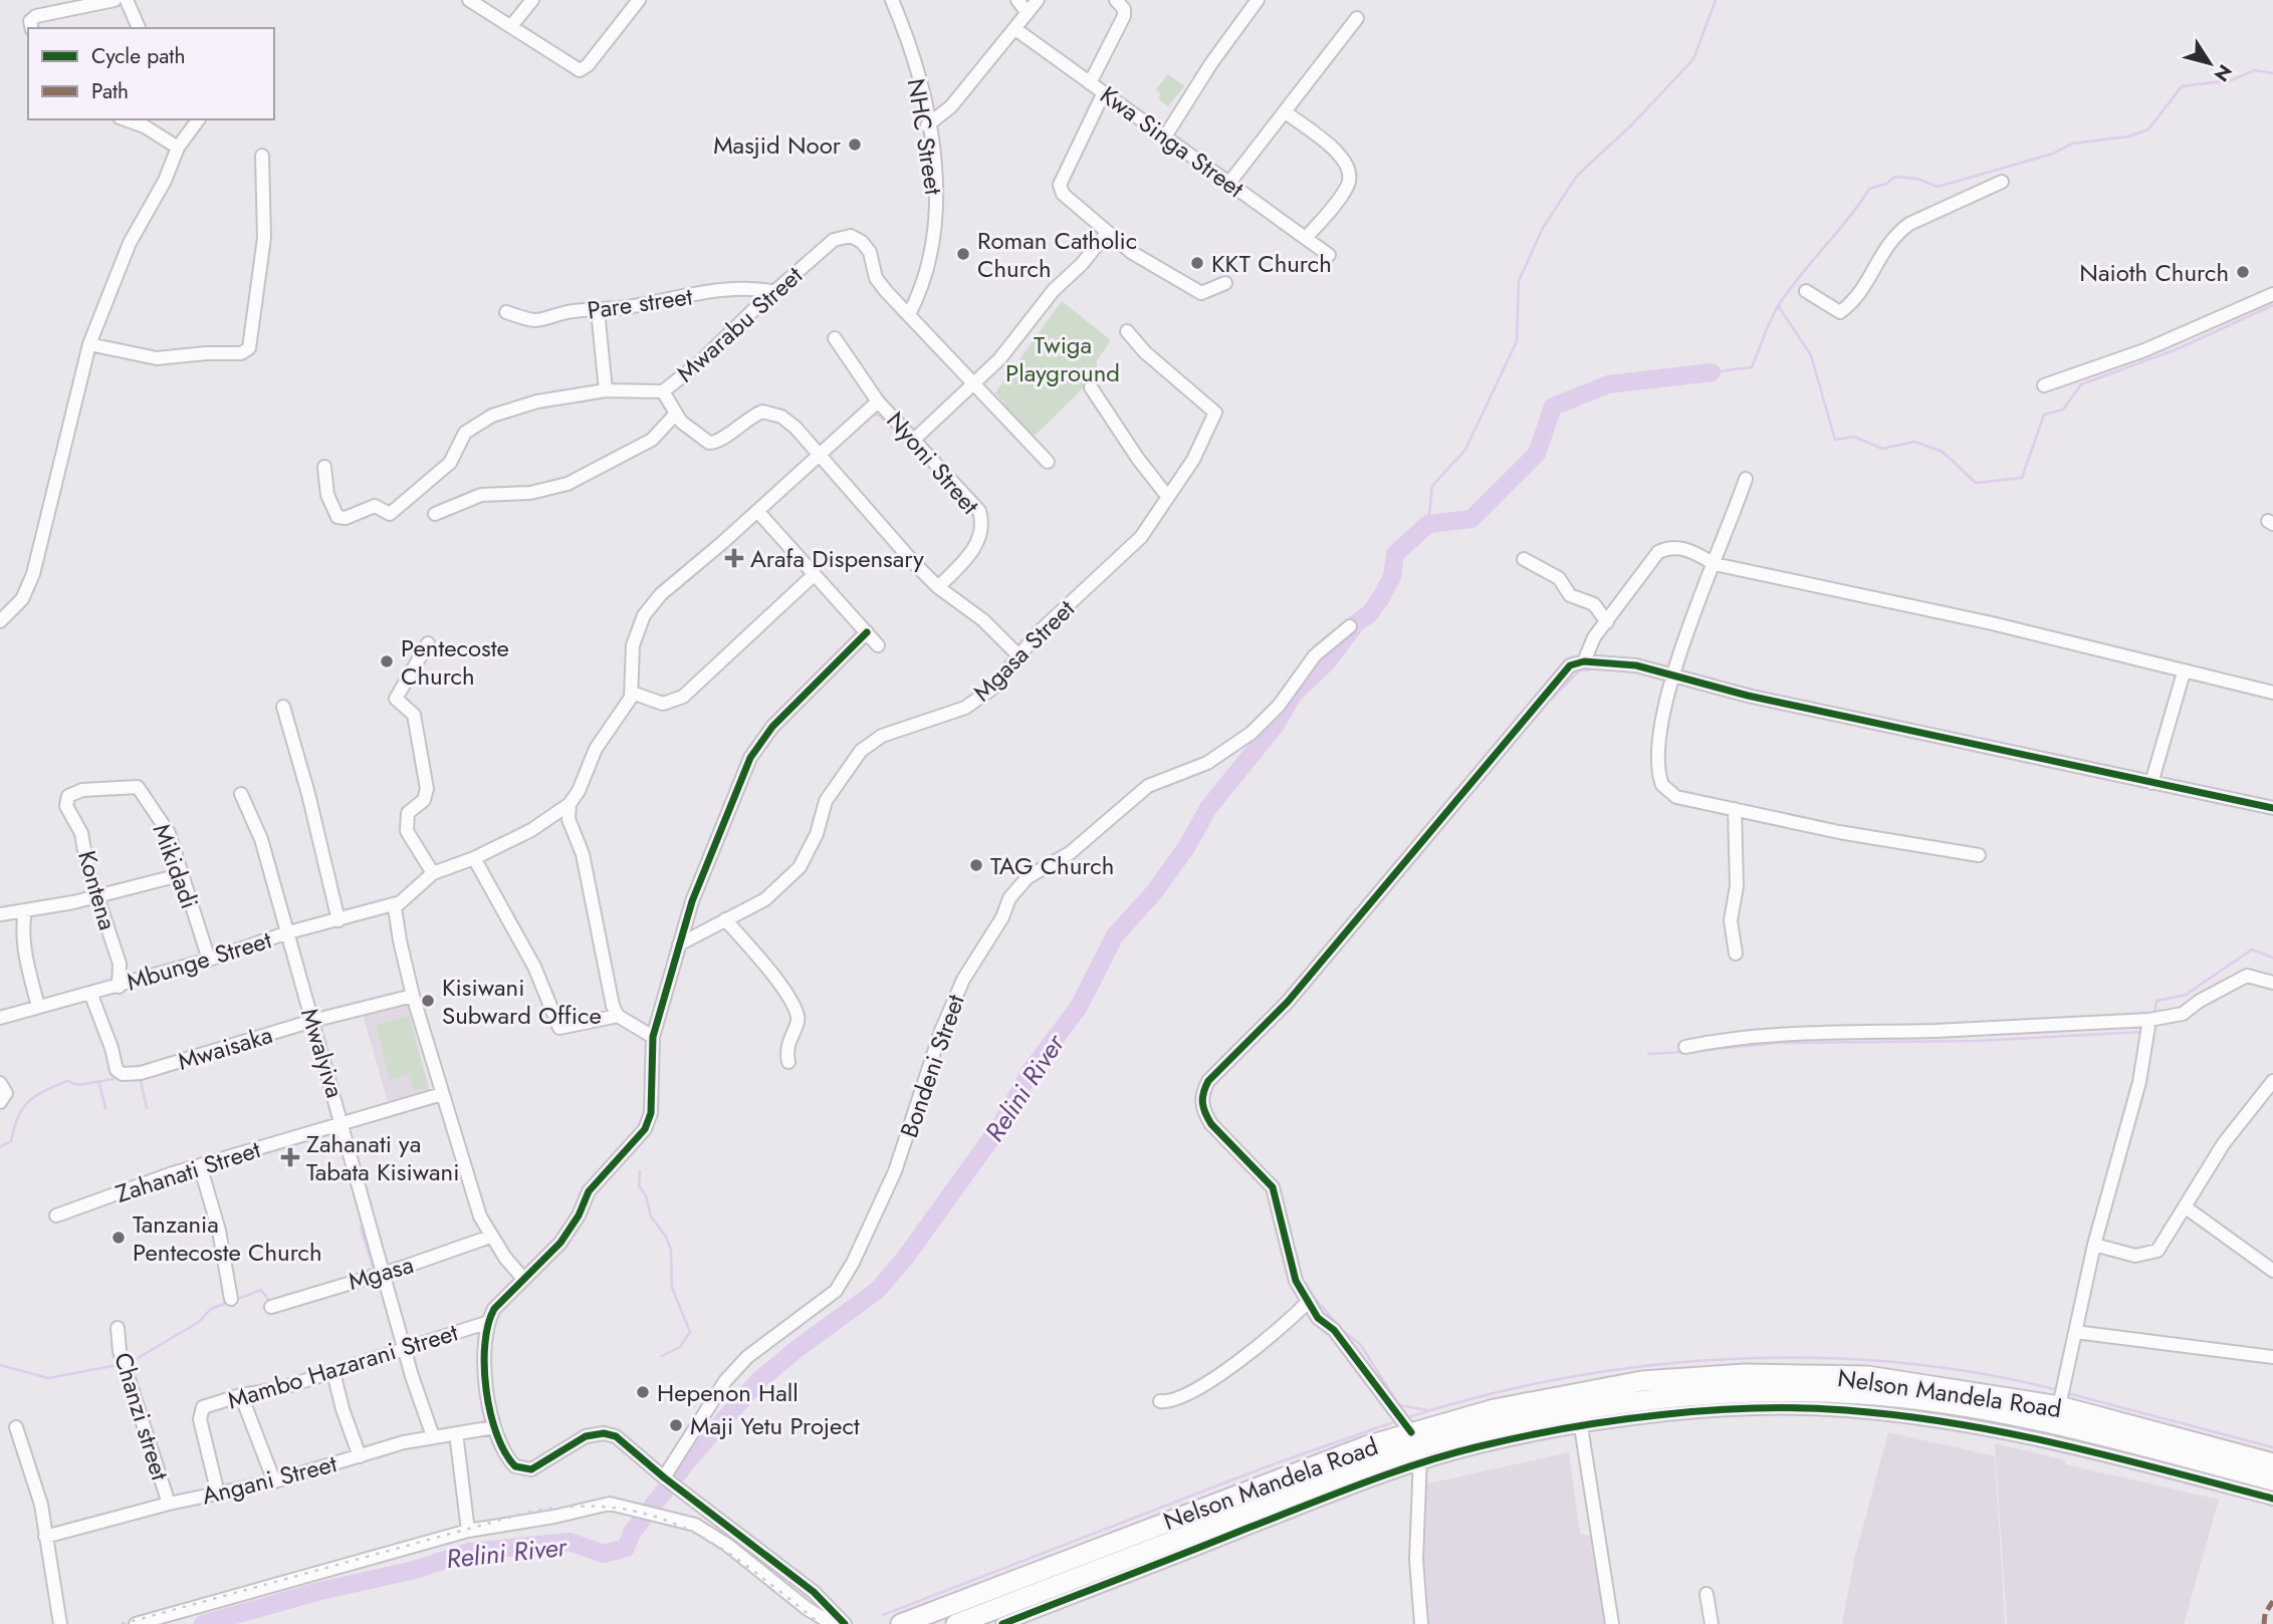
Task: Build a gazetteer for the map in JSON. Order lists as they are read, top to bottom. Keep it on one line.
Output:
{"streets":{"main road":["Nelson Mandela Road"],"street":["NHC Street","Kwa Singa Street","Pare street","Mwarabu Street","Nyoni Street","Mgasa Street","Mikidadi","Kontena","Mbunge Street","Mwaisaka","Mwalyiva","Bondeni Street","Zahanati Street","Mgasa","Mambo Hazarani Street","Chanzi street","Angani Street"]},"crossings":[["NHC Street","Mwarabu Street"],["Pare street","Mwarabu Street"],["Mikidadi","Kontena"],["Mikidadi","Mbunge Street"],["Kontena","Mbunge Street"],["Mbunge Street","Mwaisaka"],["Mbunge Street","Mwalyiva"],["Mwaisaka","Mwalyiva"],["Mwalyiva","Zahanati Street"],["Mwalyiva","Mgasa"],["Mwalyiva","Mambo Hazarani Street"],["Mwalyiva","Angani Street"],["Mambo Hazarani Street","Angani Street"],["Chanzi street","Angani Street"]],"water":["Relini River"],"parks":["Twiga Playground"],"places":{"other":["Masjid Noor","Roman Catholic Church","KKT Church","Naioth Church","Pentecoste Church","TAG Church","Kisiwani Subward Office","Tanzania Pentecoste Church","Hepenon Hall","Maji Yetu Project"],"health":["Arafa Dispensary","Zahanati ya Tabata Kisiwani"]},"legend":["Cycle path","Path"],"north":"bottom right"}
